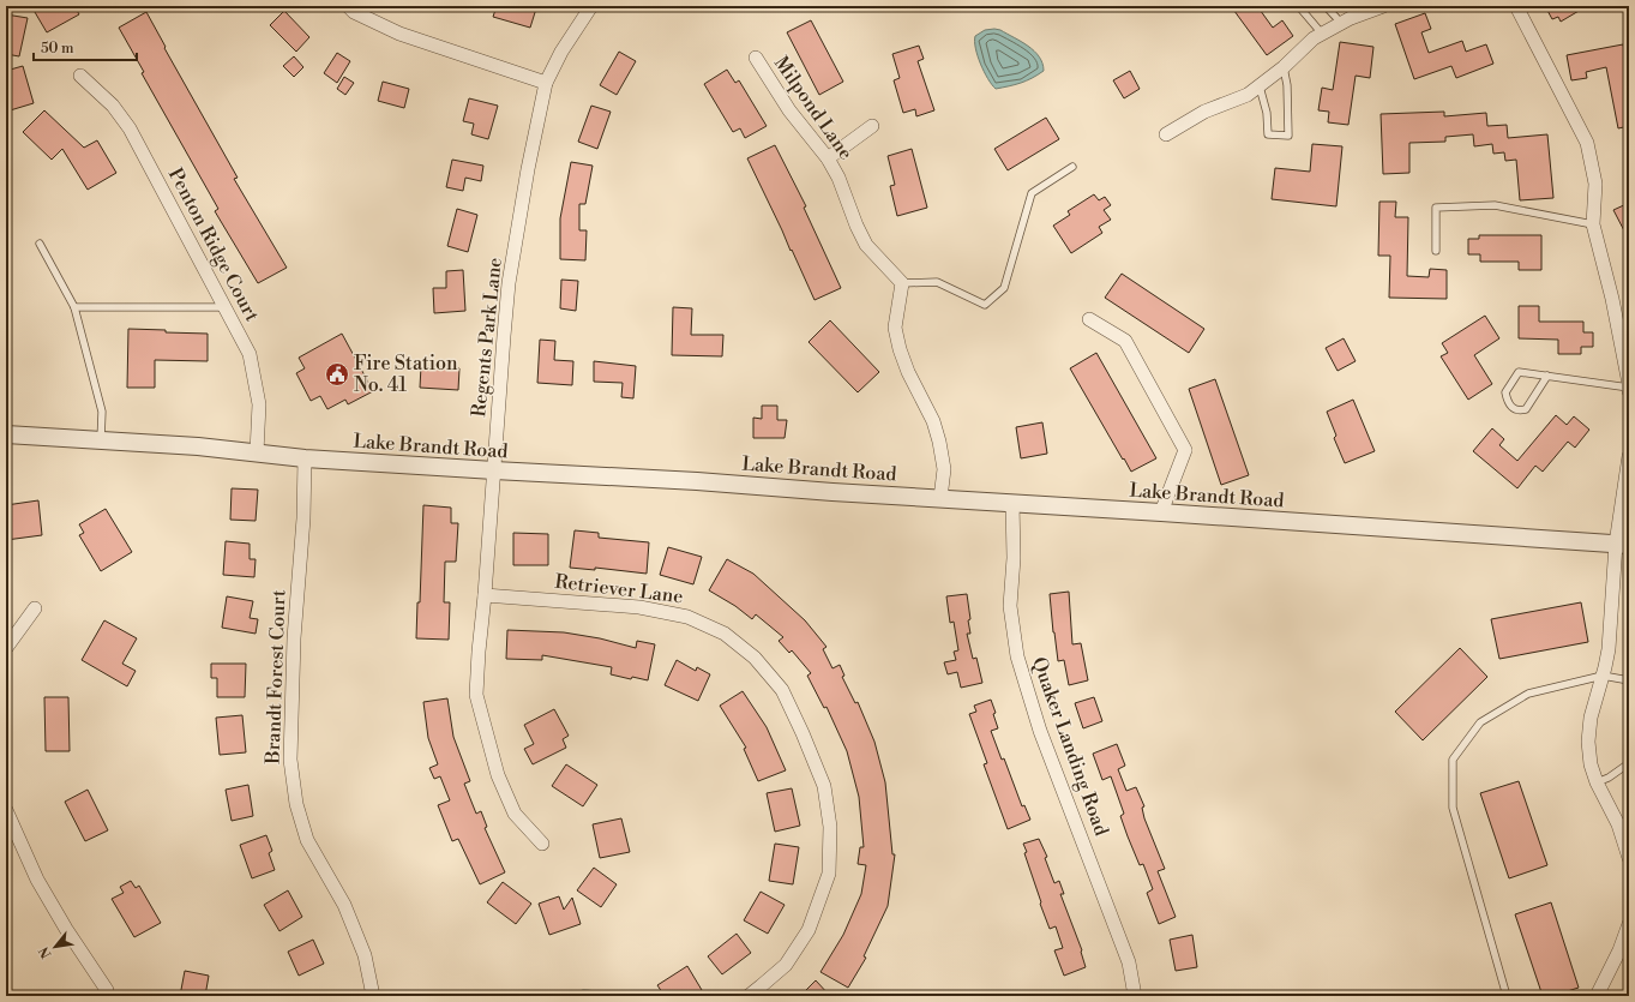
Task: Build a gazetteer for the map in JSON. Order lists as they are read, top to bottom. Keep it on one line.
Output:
{"streets":{"street":["Milpond Lane","Penton Ridge Court","Regents Park Lane","Lake Brandt Road","Retriever Lane","Brandt Forest Court","Quaker Landing Road"]},"crossings":[["Penton Ridge Court","Lake Brandt Road"],["Regents Park Lane","Lake Brandt Road"],["Regents Park Lane","Retriever Lane"],["Lake Brandt Road","Brandt Forest Court"],["Lake Brandt Road","Quaker Landing Road"]],"places":{"public building":["Fire Station No. 41"]},"scale_bar":"50 m","north":"bottom left"}
